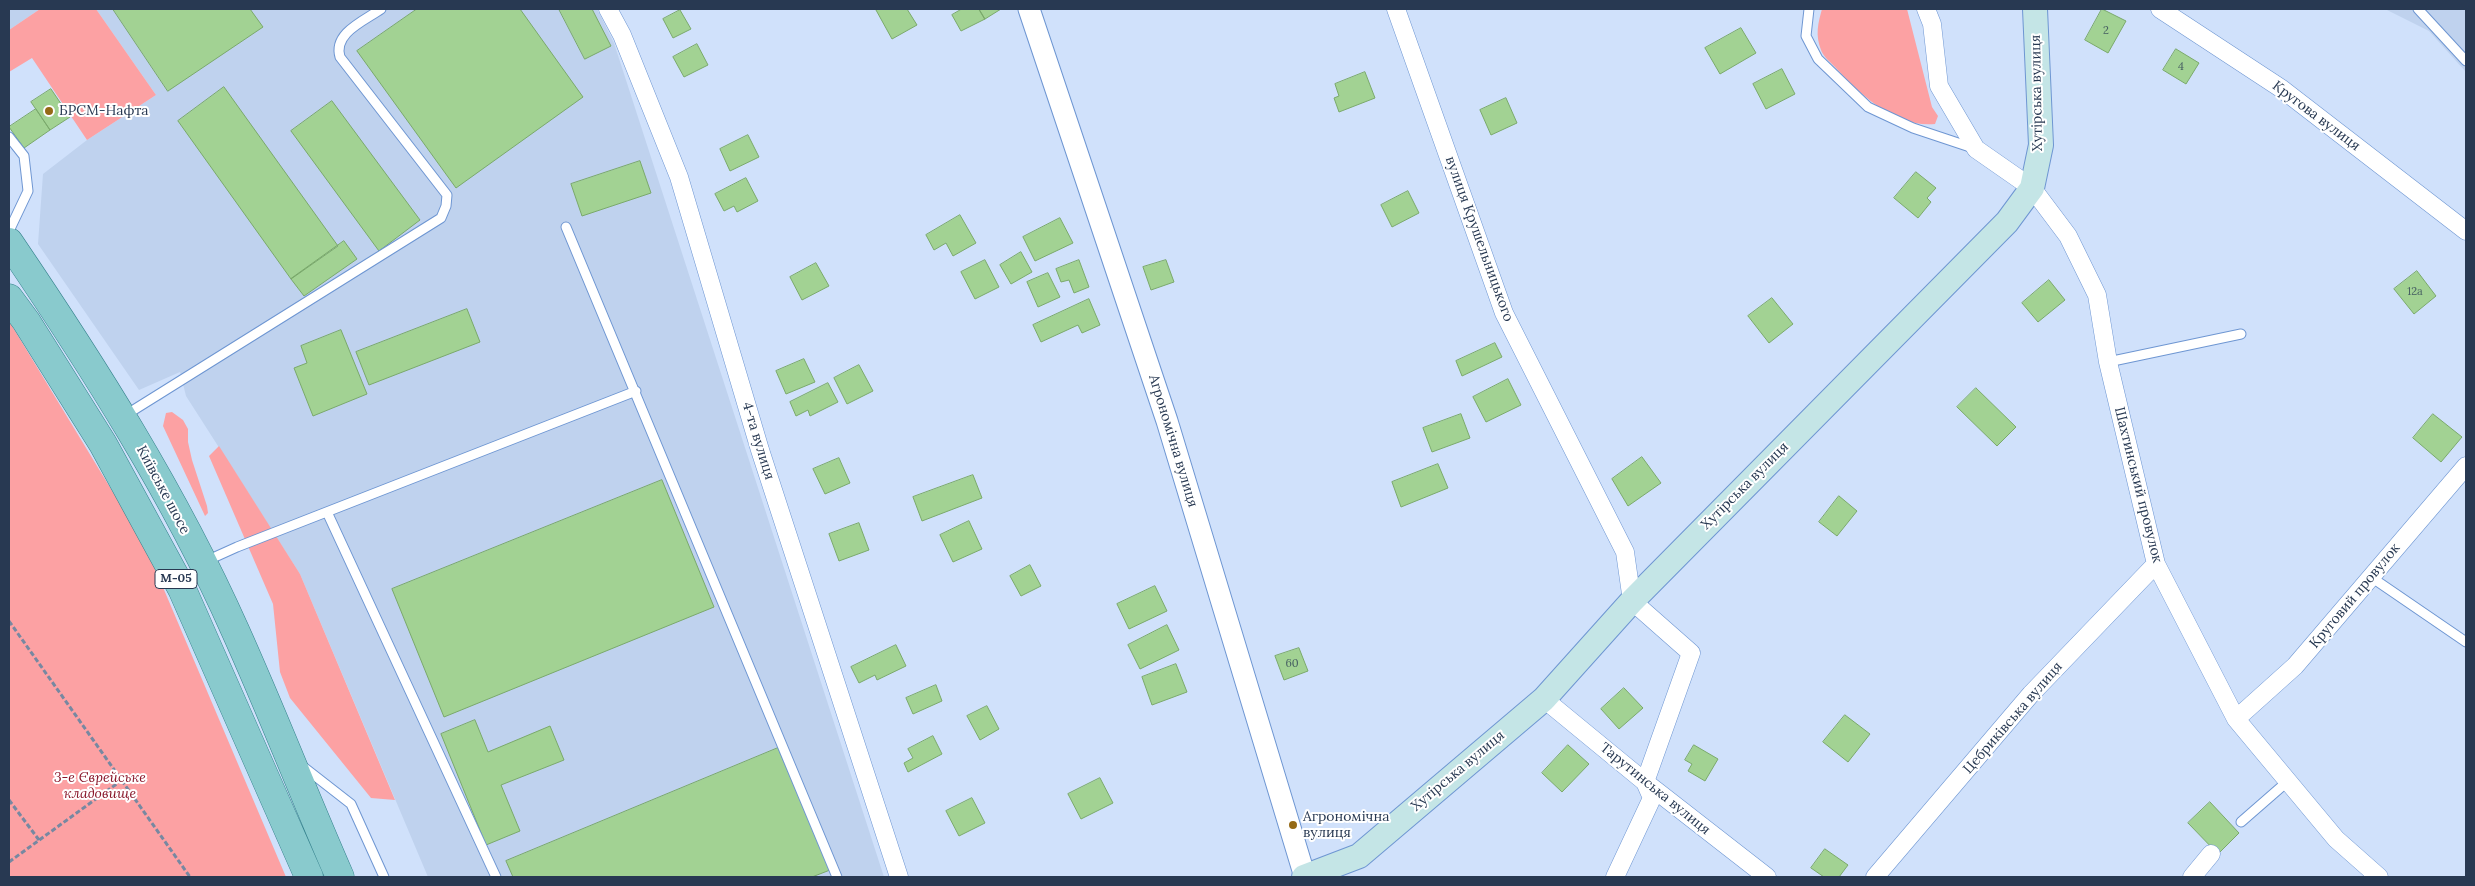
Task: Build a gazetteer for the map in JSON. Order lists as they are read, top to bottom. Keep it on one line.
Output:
{"streets":{"main road":["Хутірська вулиця","Київське шосе","М-05"],"street":["Кругова вулиця","вулиця Крушельницького","4-та вулиця","Агрономічна вулиця","Шахтинський провулок","Круговий провулок","Цебриківська вулиця","Тарутинська вулиця"]},"crossings":[["Хутірська вулиця","вулиця Крушельницького"],["Хутірська вулиця","Агрономічна вулиця"],["Хутірська вулиця","Шахтинський провулок"],["Хутірська вулиця","Тарутинська вулиця"],["Шахтинський провулок","Круговий провулок"],["Шахтинський провулок","Цебриківська вулиця"],["Київське шосе","М-05"]],"parks":["3-е Єврейське кладовище"],"places":["БРСМ-Нафта","Агрономічна вулиця"],"house_numbers":["2","4","12а","60"]}
